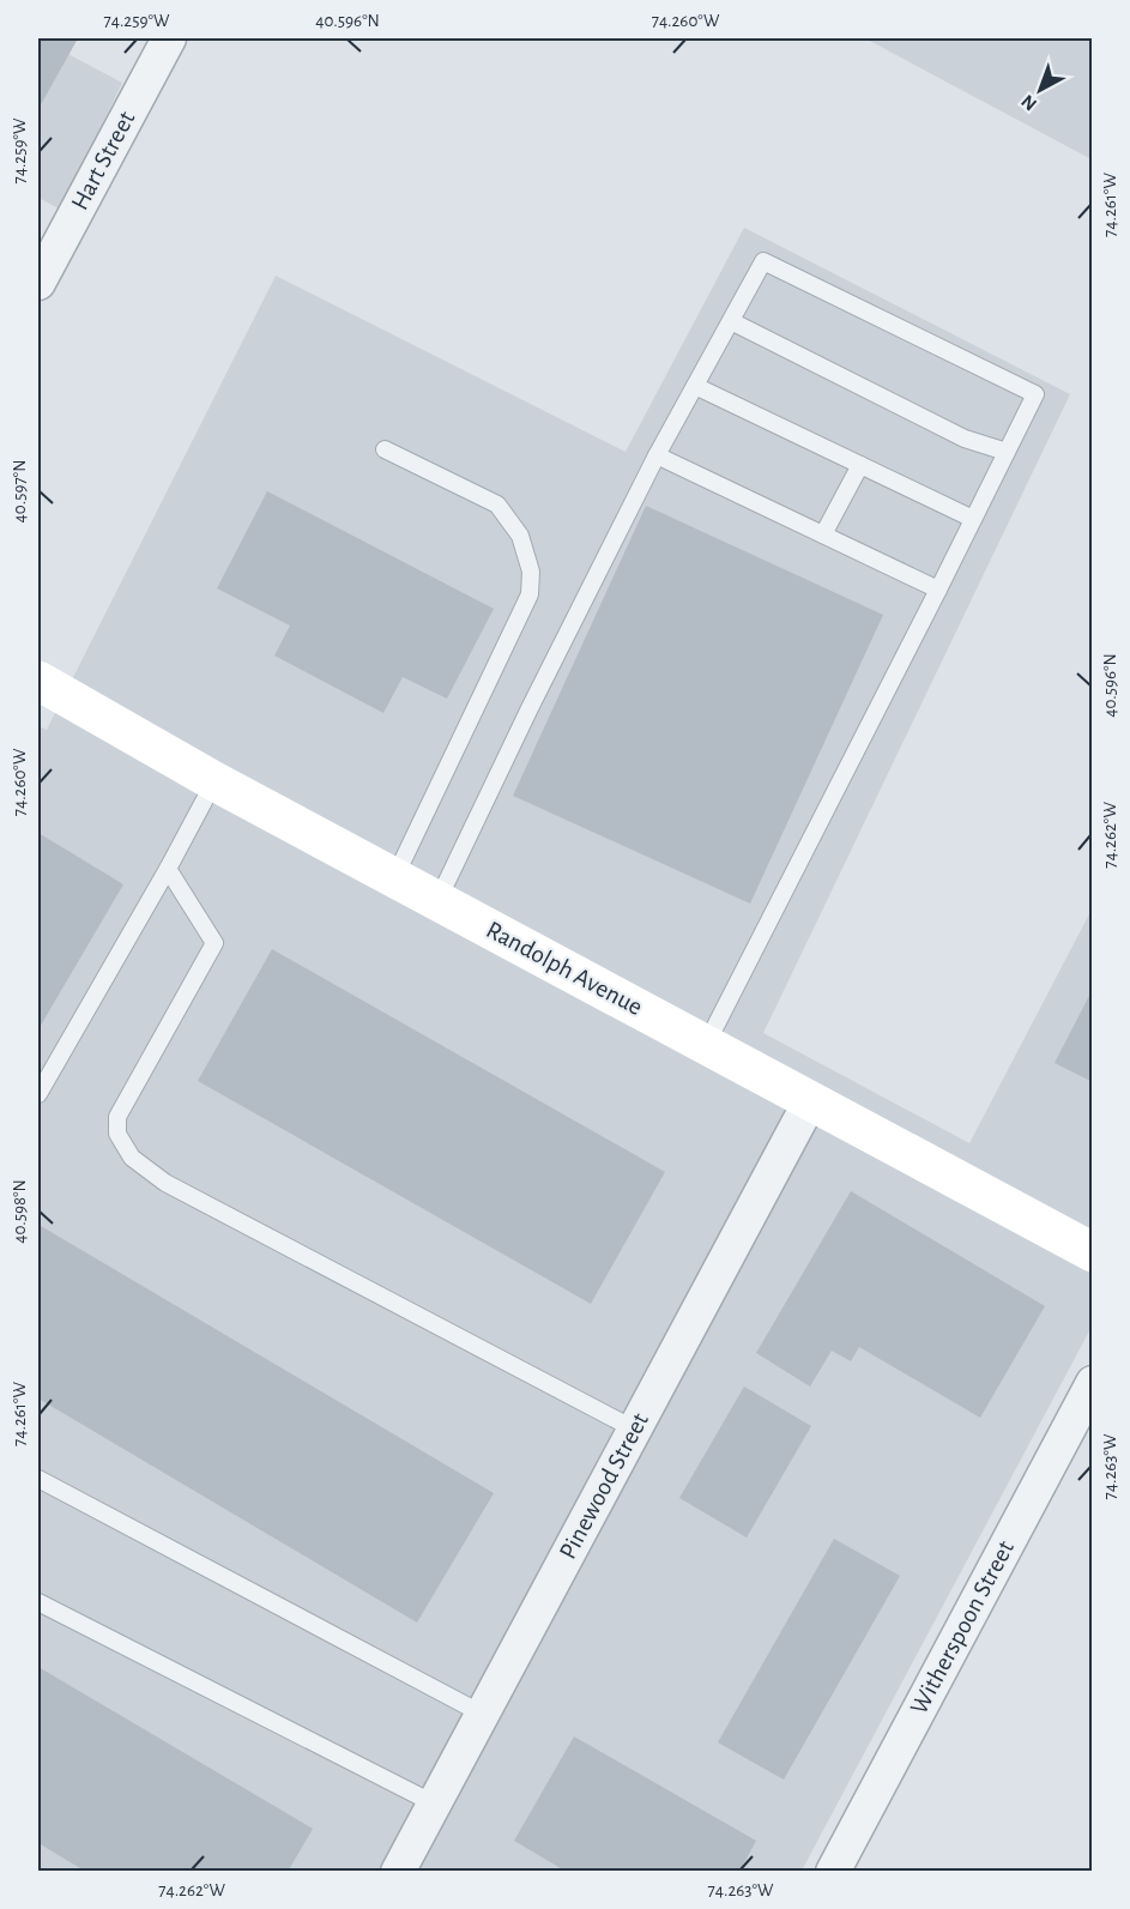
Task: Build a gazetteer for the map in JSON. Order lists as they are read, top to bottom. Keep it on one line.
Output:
{"streets":{"main road":["Randolph Avenue"],"street":["Hart Street","Pinewood Street","Witherspoon Street"]},"crossings":[["Randolph Avenue","Pinewood Street"]],"north":"bottom left","coordinates":["74.259°W","40.596°N","74.260°W","74.261°W","40.597°N","74.262°W","40.598°N","74.263°W"]}
